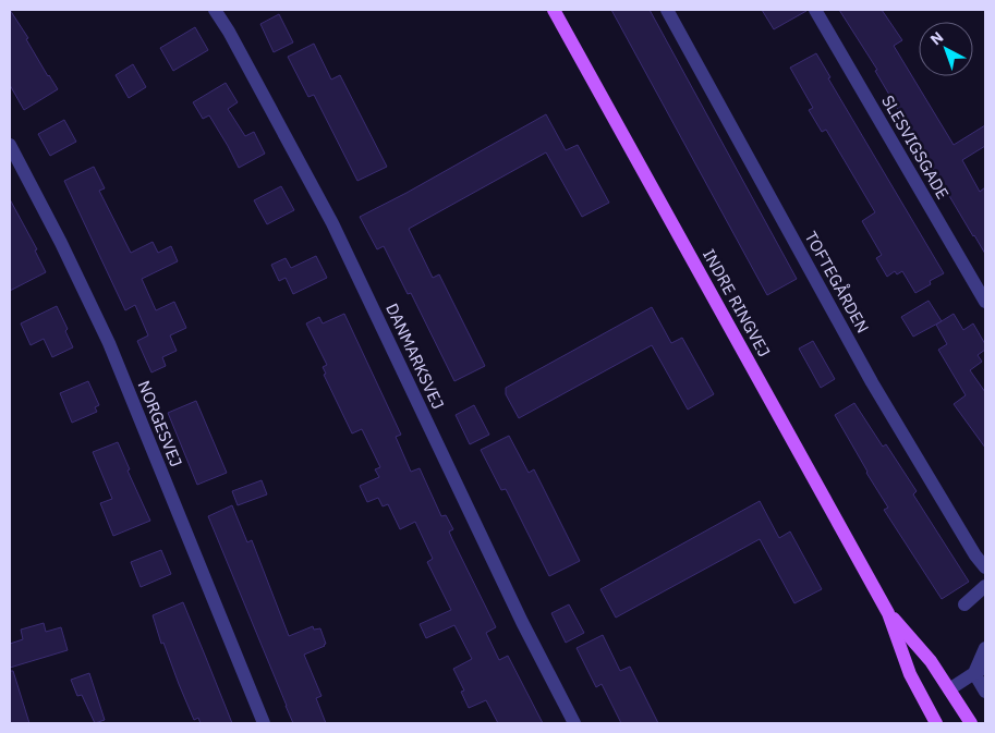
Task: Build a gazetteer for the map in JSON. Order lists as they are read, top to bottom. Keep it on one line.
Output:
{"streets":{"main road":["INDRE RINGVEJ"],"street":["SLESVIGSGADE","TOFTEGÅRDEN","DANMARKSVEJ","NORGESVEJ"]},"north":"top left"}
